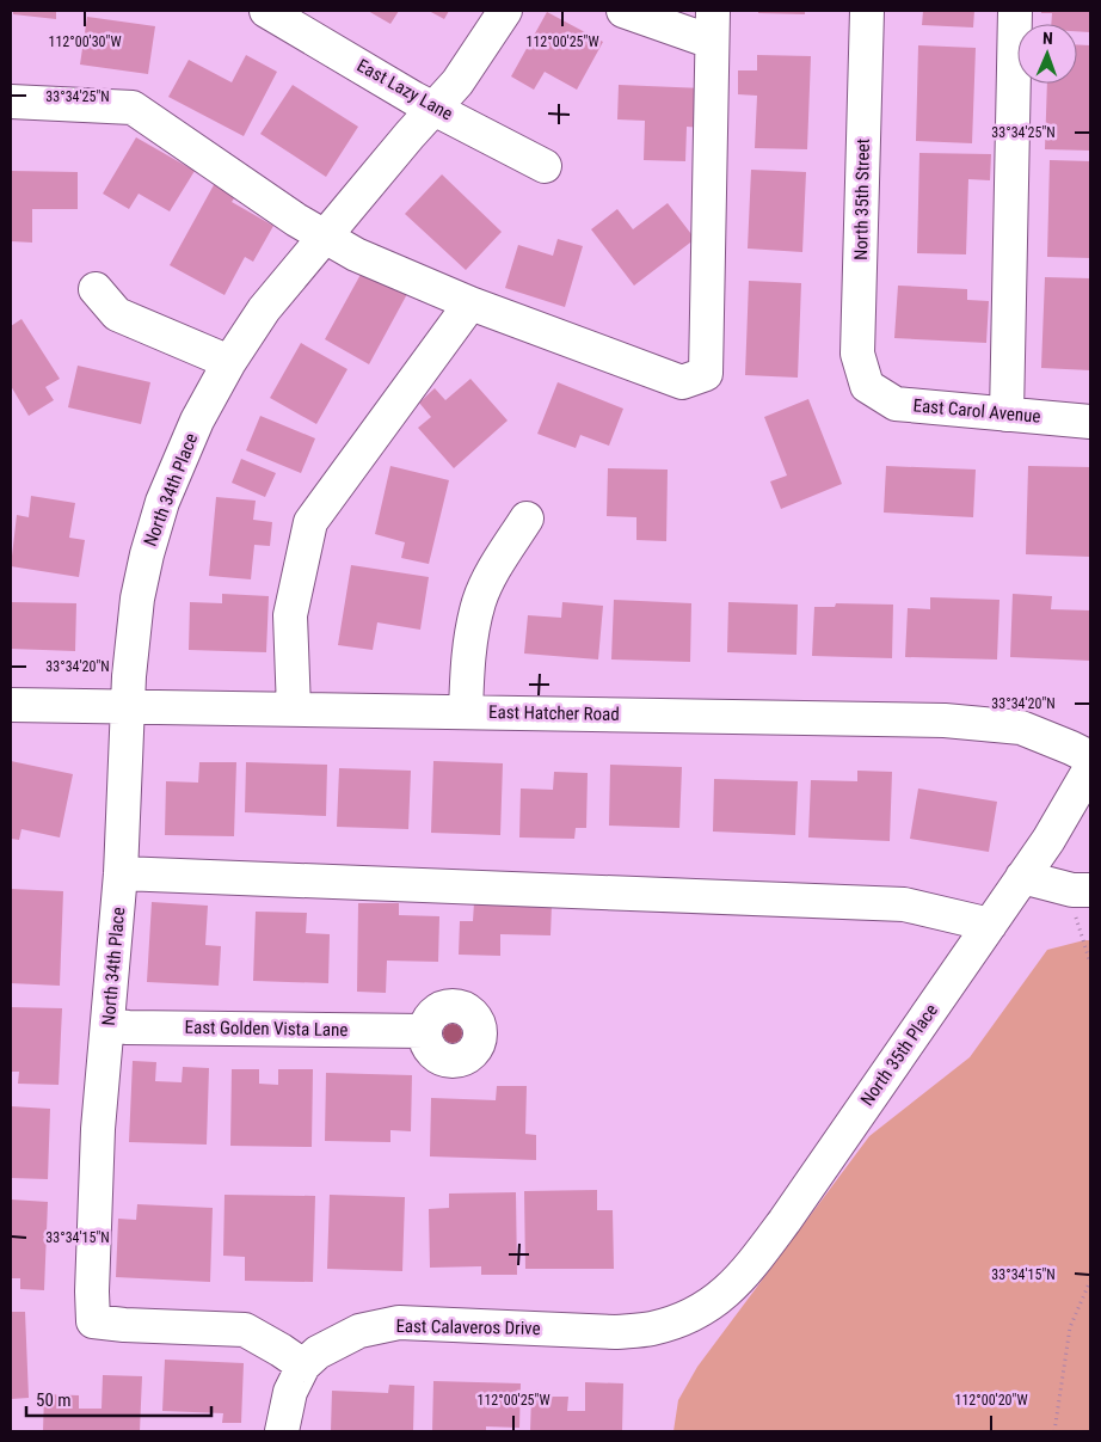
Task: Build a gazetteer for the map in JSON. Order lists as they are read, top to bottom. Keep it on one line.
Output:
{"streets":{"street":["East Lazy Lane","North 35th Street","East Carol Avenue","North 34th Place","East Hatcher Road","East Golden Vista Lane","North 35th Place","East Calaveros Drive"]},"crossings":[["East Lazy Lane","North 34th Place"],["North 35th Street","East Carol Avenue"],["North 34th Place","East Hatcher Road"],["North 34th Place","East Golden Vista Lane"],["North 34th Place","East Calaveros Drive"],["North 35th Place","East Calaveros Drive"]],"scale_bar":"50 m","north":"top","coordinates":["112°00'30\"W","112°00'25\"W","33°34'25\"N","33°34'20\"N","33°34'15\"N","112°00'20\"W"]}
